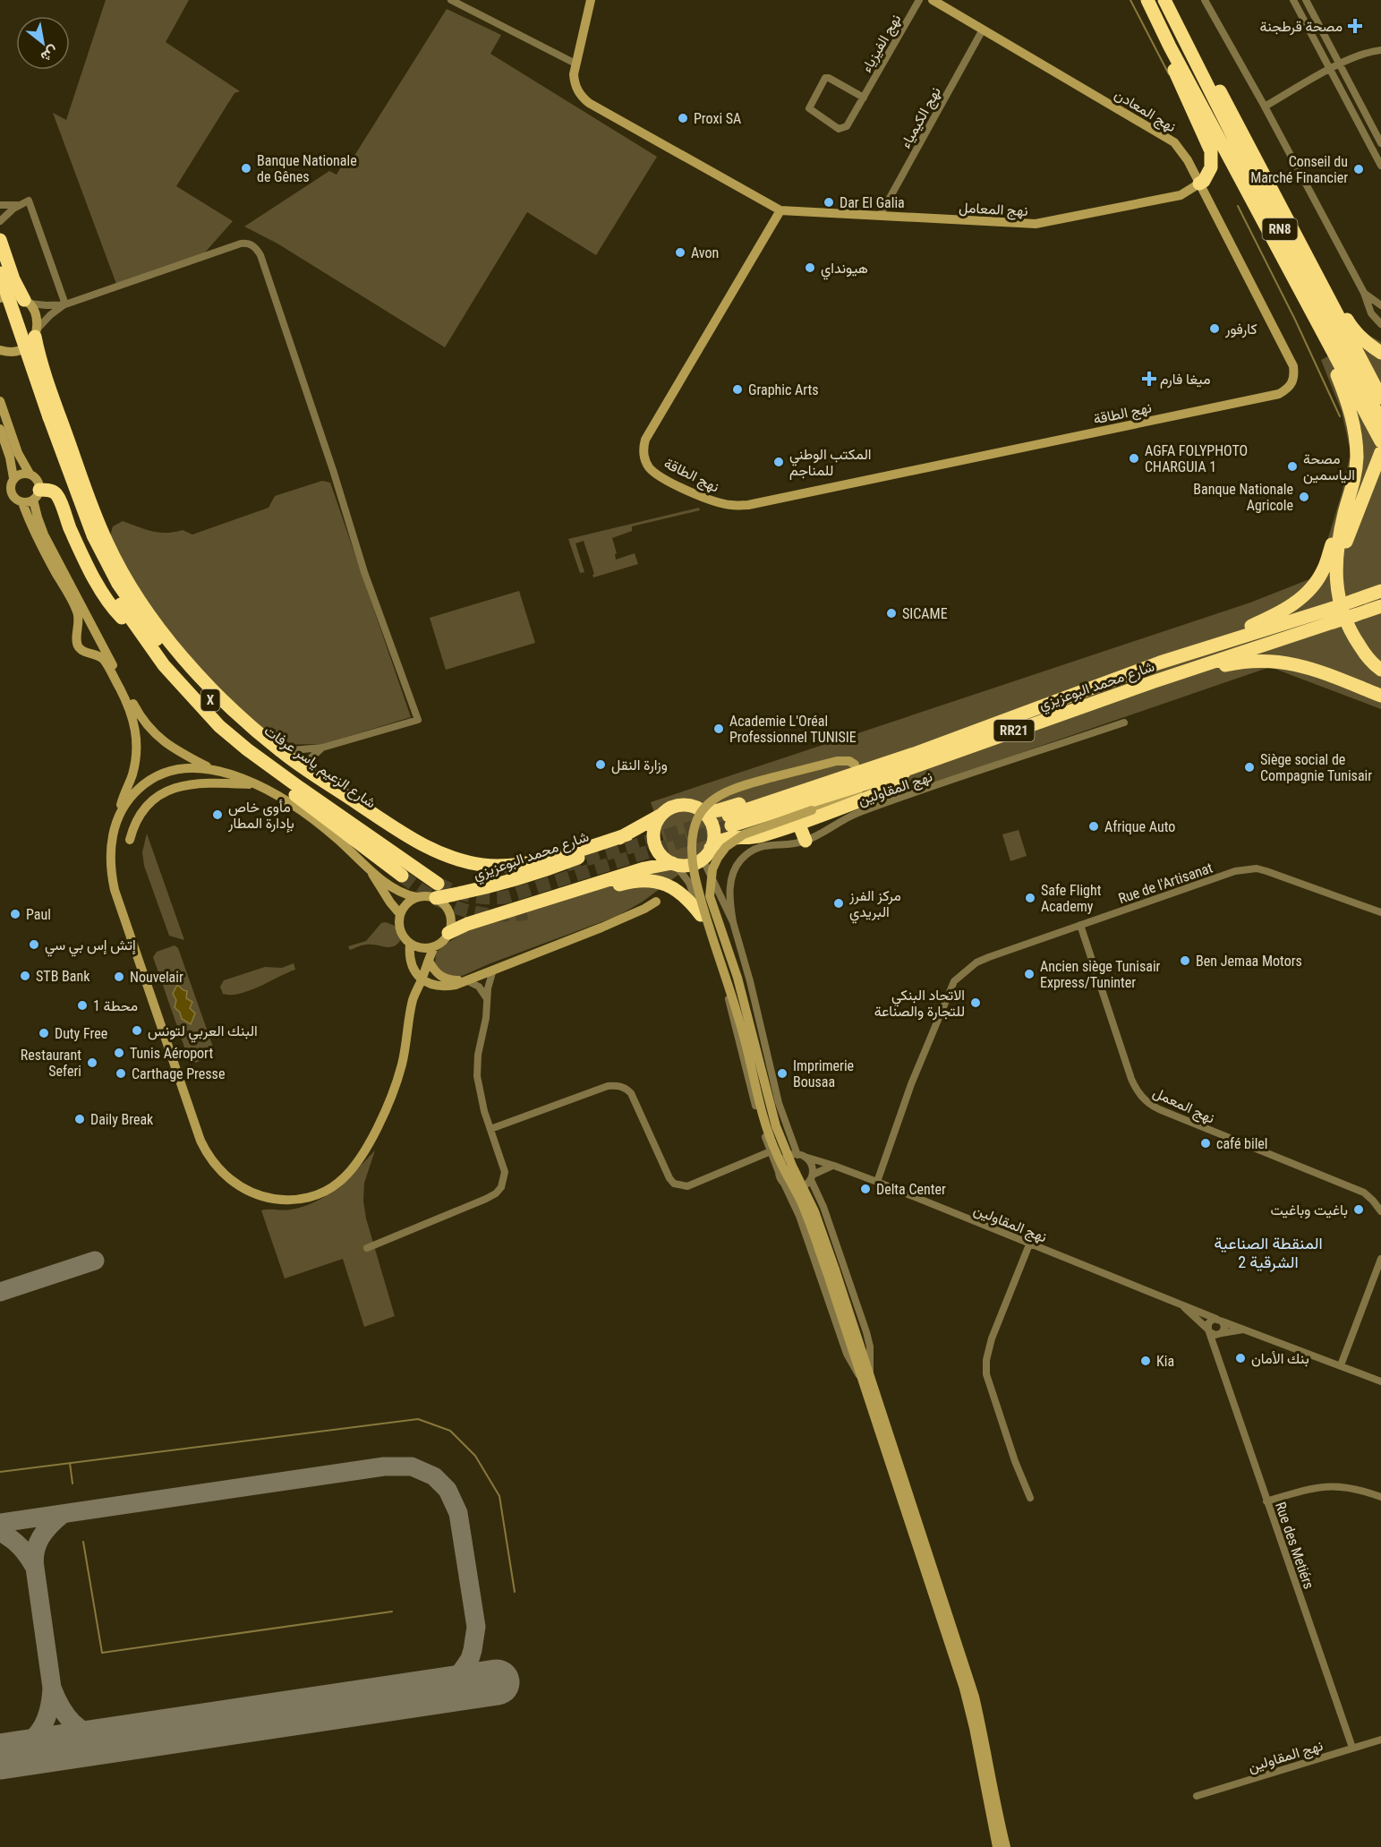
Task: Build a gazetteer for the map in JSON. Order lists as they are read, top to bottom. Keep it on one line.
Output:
{"streets":{"highway":["RN8","شارع محمد البوعزيزي","X","RR21","شارع الزعيم ياسر عرفات"],"street":["نهج الفيزياء","نهج المعادن","نهج الكيمياء","نهج المعامل","نهج الطاقة","نهج المقاولين","Rue de l'Artisanat","نهج المعمل","Rue des Metiérs"]},"crossings":[["نهج المعادن","نهج الكيمياء"],["نهج المعادن","نهج المعامل"],["نهج المعادن","نهج الطاقة"],["نهج الكيمياء","نهج المعامل"],["نهج المعامل","نهج الطاقة"],["نهج المقاولين","Rue de l'Artisanat"],["نهج المقاولين","Rue des Metiérs"],["Rue de l'Artisanat","نهج المعمل"]],"districts":["المنقطة الصناعية الشرقية 2"],"places":{"health":["مصحة قرطجنة","ميغا فارم"],"other":["Proxi SA","Banque Nationale de Gênes","Conseil du Marché Financier","Dar El Galia","Avon","هيونداي","كارفور","Graphic Arts","AGFA FOLYPHOTO CHARGUIA 1","المكتب الوطني للمناجم","مصحة الياسمين","Banque Nationale Agricole","SICAME","Academie L'Oréal Professionnel TUNISIE","وزارة النقل","Siège social de Compagnie Tunisair","مأوى خاص بإدارة المطار","Afrique Auto","Safe Flight Academy","مركز الفرز البريدي","Paul","إتش إس بي سي","Ben Jemaa Motors","Ancien siège Tunisair Express/Tuninter","STB Bank","Nouvelair","الاتحاد البنكي للتجارة والصناعة","محطة 1","البنك العربي لتونس","Duty Free","Tunis Aéroport","Restaurant Seferi","Carthage Presse","Imprimerie Bousaa","Daily Break","café bilel","Delta Center","باغيت وباغيت","بنك الأمان","Kia"]},"north":"bottom right"}
